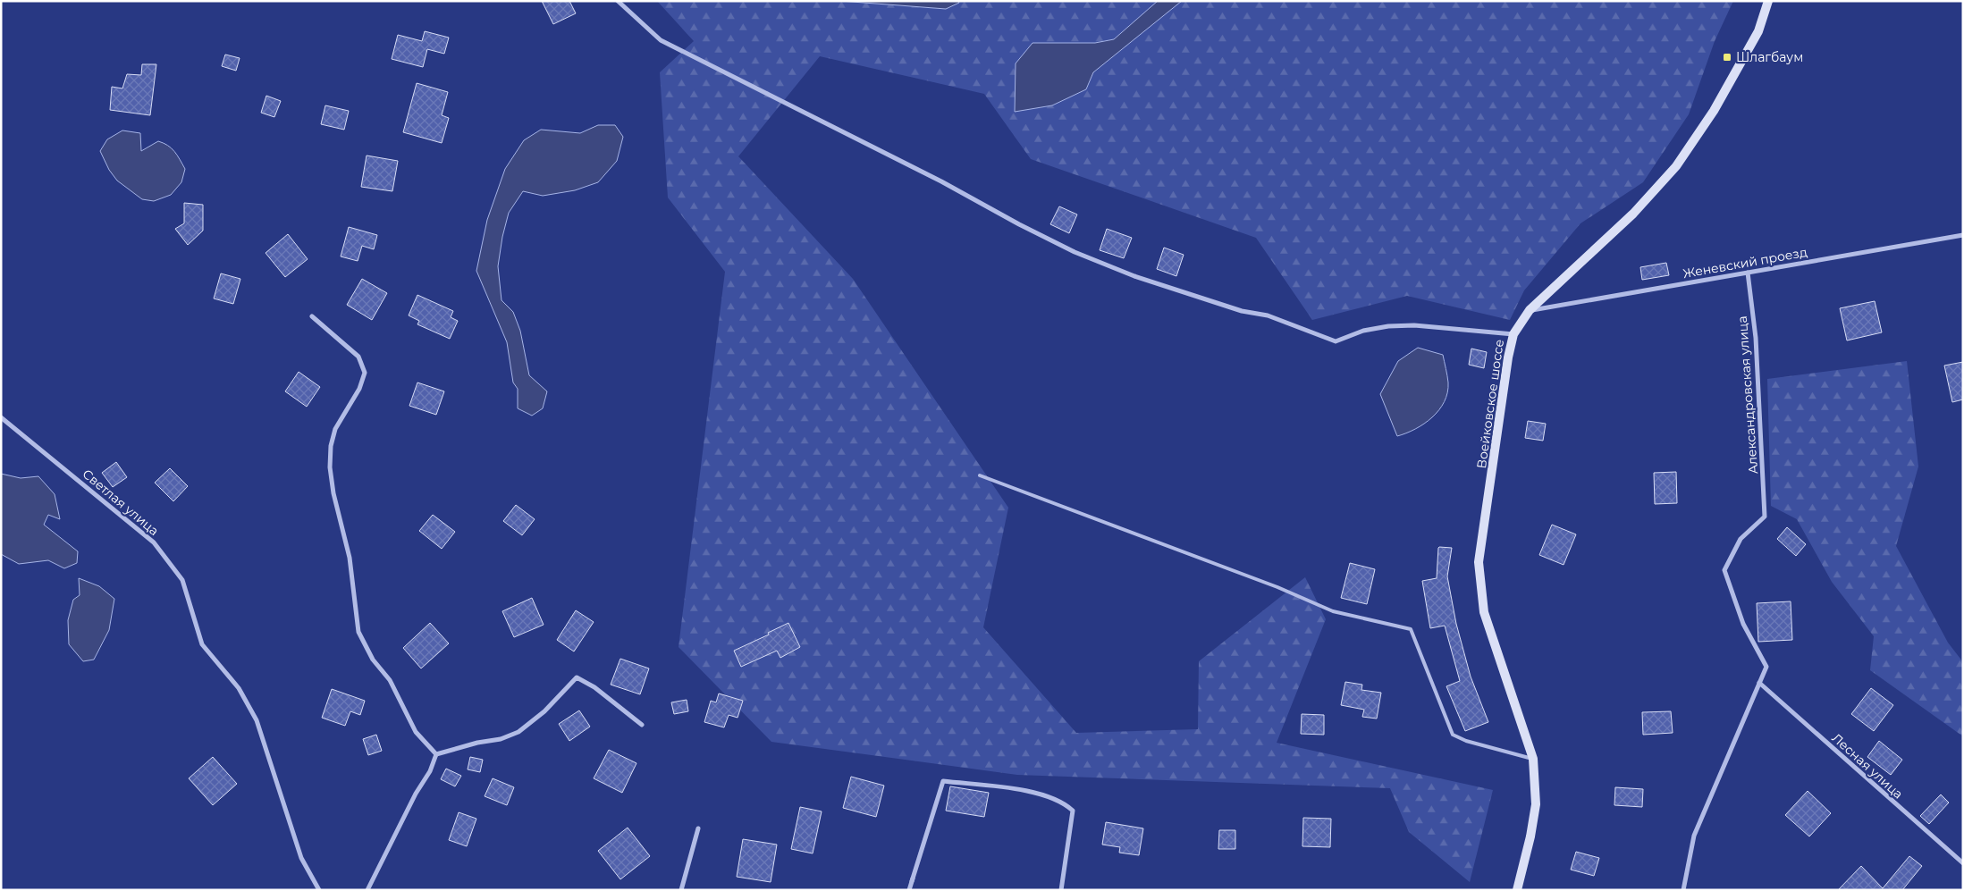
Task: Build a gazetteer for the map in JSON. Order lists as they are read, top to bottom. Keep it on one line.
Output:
{"streets":{"street":["Женевский проезд","Александровская улица","Воейковское шоссе","Светлая улица","Лесная улица"]},"crossings":[["Женевский проезд","Александровская улица"],["Женевский проезд","Воейковское шоссе"],["Александровская улица","Лесная улица"]],"places":{"transit":["Шлагбаум"]}}
